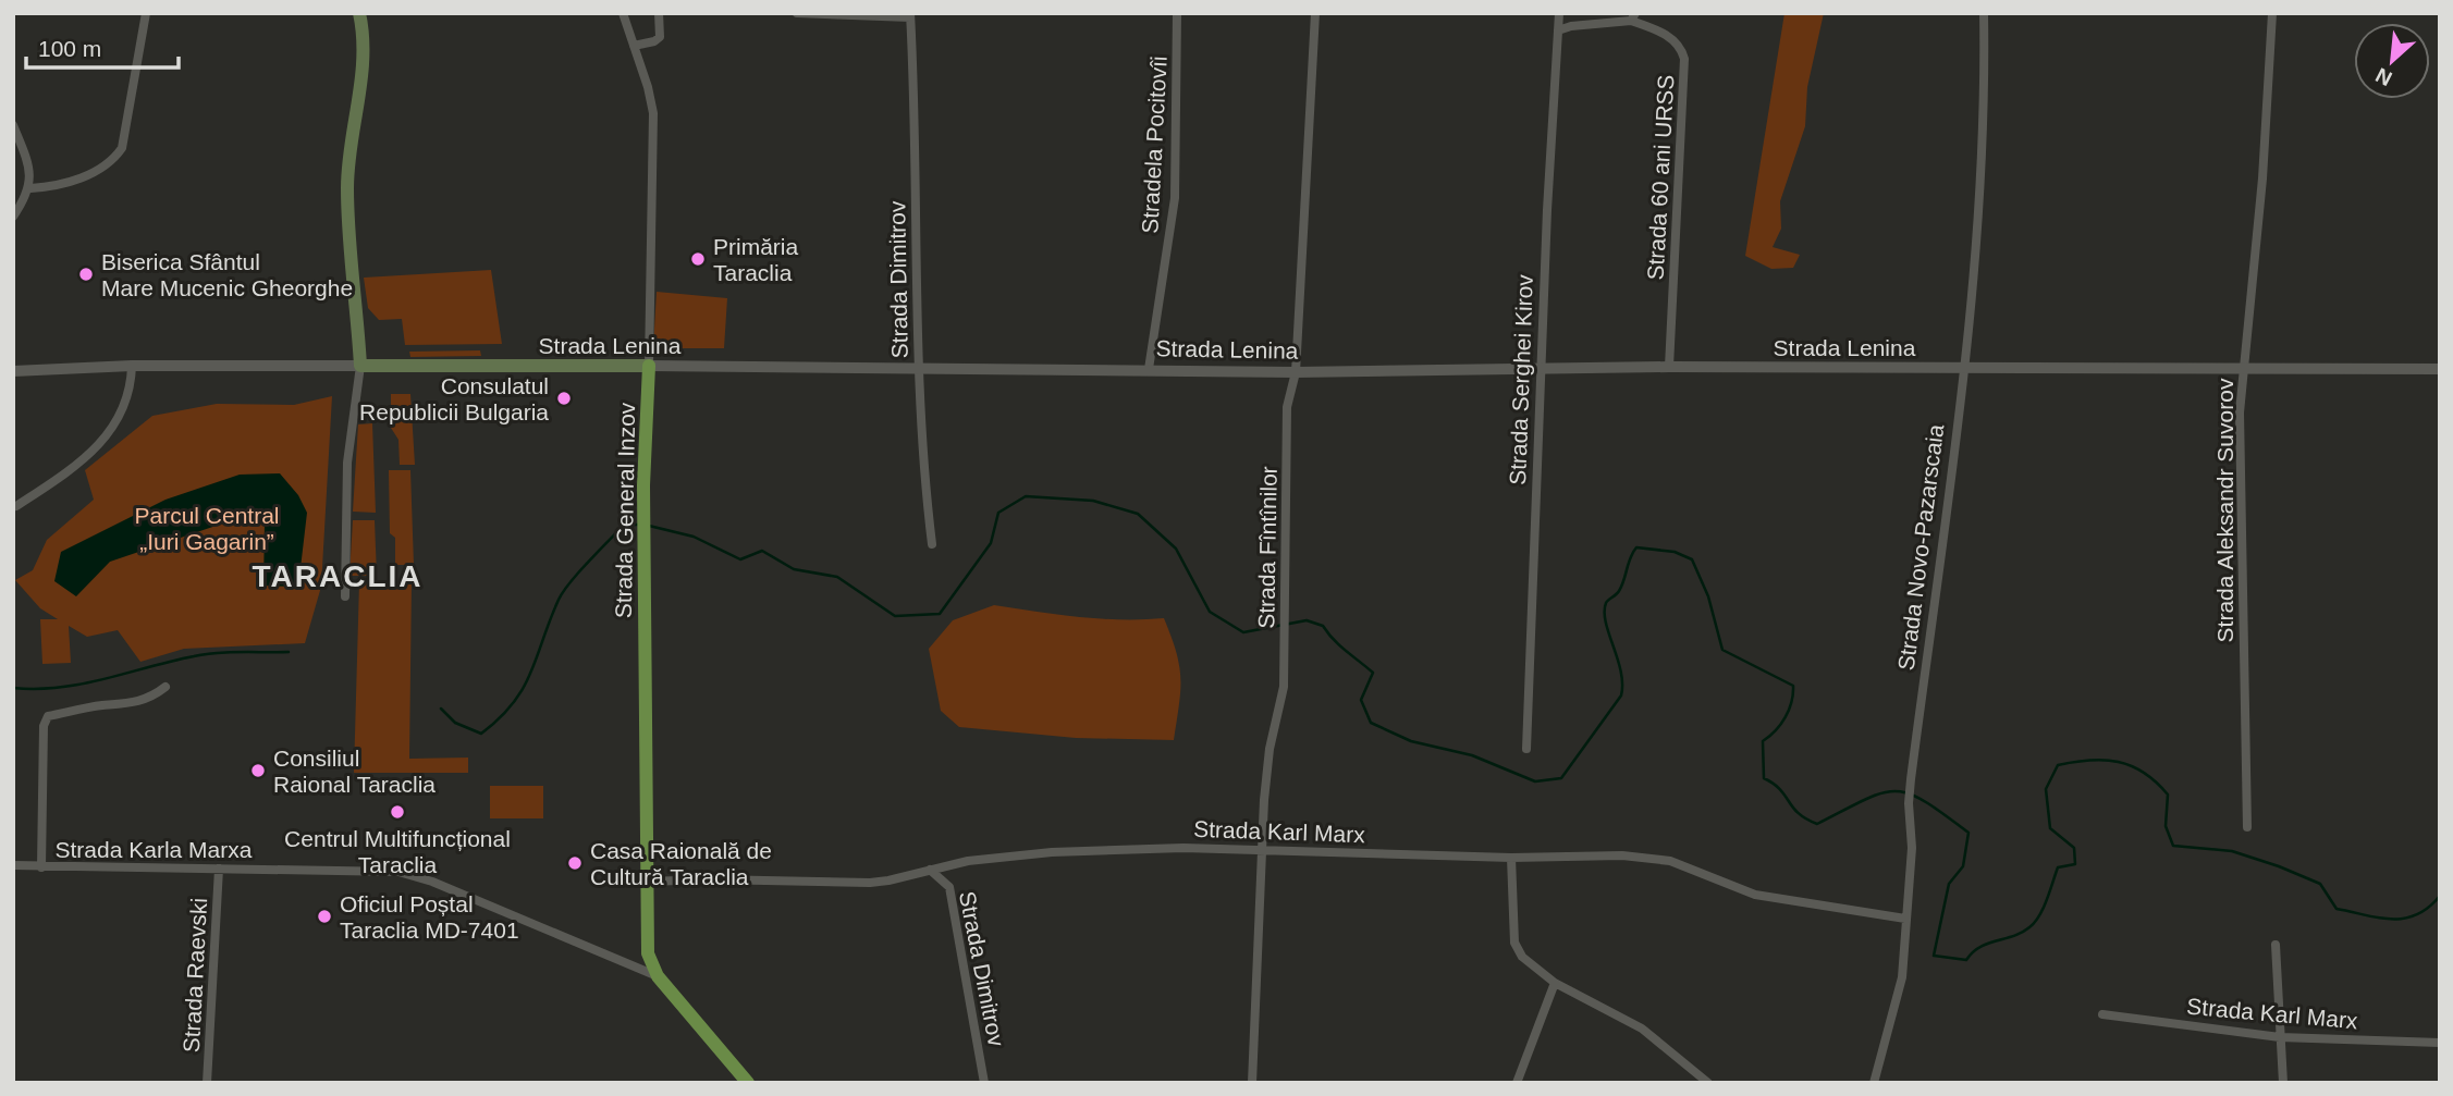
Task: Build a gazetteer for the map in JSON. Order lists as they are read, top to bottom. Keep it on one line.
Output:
{"streets":{"main road":["Strada Lenina","Strada General Inzov"],"street":["Stradela Pocitovîi","Strada 60 ani URSS","Strada Dimitrov","Strada Serghei Kirov","Strada Aleksandr Suvorov","Strada Fîntînilor","Strada Novo-Pazarscaia","Strada Karl Marx","Strada Karla Marxa","Strada Raevski"]},"crossings":[["Stradela Pocitovîi","Strada Lenina"],["Strada 60 ani URSS","Strada Lenina"],["Strada Dimitrov","Strada Lenina"],["Strada Dimitrov","Strada Karl Marx"],["Strada Lenina","Strada Serghei Kirov"],["Strada Lenina","Strada General Inzov"],["Strada Lenina","Strada Aleksandr Suvorov"],["Strada Lenina","Strada Fîntînilor"],["Strada Lenina","Strada Novo-Pazarscaia"],["Strada General Inzov","Strada Karl Marx"],["Strada General Inzov","Strada Karla Marxa"],["Strada Fîntînilor","Strada Karl Marx"],["Strada Novo-Pazarscaia","Strada Karl Marx"],["Strada Karla Marxa","Strada Raevski"]],"districts":["TARACLIA"],"parks":["Parcul Central „Iuri Gagarin”"],"places":["Primăria Taraclia","Biserica Sfântul Mare Mucenic Gheorghe","Consulatul Republicii Bulgaria","Consiliul Raional Taraclia","Centrul Multifuncțional Taraclia","Casa Raională de Cultură Taraclia","Oficiul Poștal Taraclia MD-7401"],"scale_bar":"100 m","north":"bottom left"}
